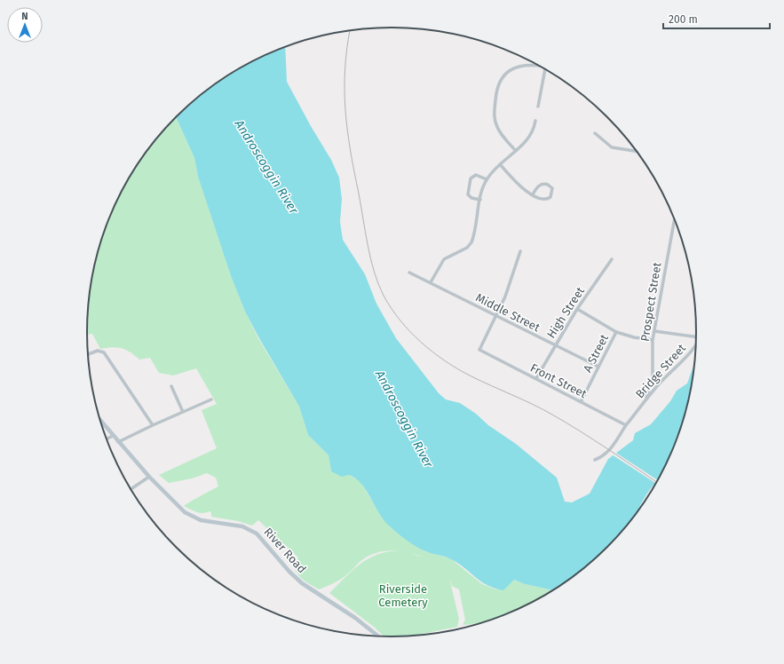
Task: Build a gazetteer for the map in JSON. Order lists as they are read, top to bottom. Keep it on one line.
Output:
{"streets":{"street":["Prospect Street","Middle Street","High Street","A Street","Bridge Street","Front Street","River Road"]},"crossings":[["Prospect Street","Bridge Street"],["Middle Street","High Street"],["Middle Street","A Street"],["Middle Street","Front Street"],["High Street","Front Street"],["A Street","Front Street"],["Bridge Street","Front Street"]],"water":["Androscoggin River"],"parks":["Riverside Cemetery"],"scale_bar":"200 m","north":"top"}
